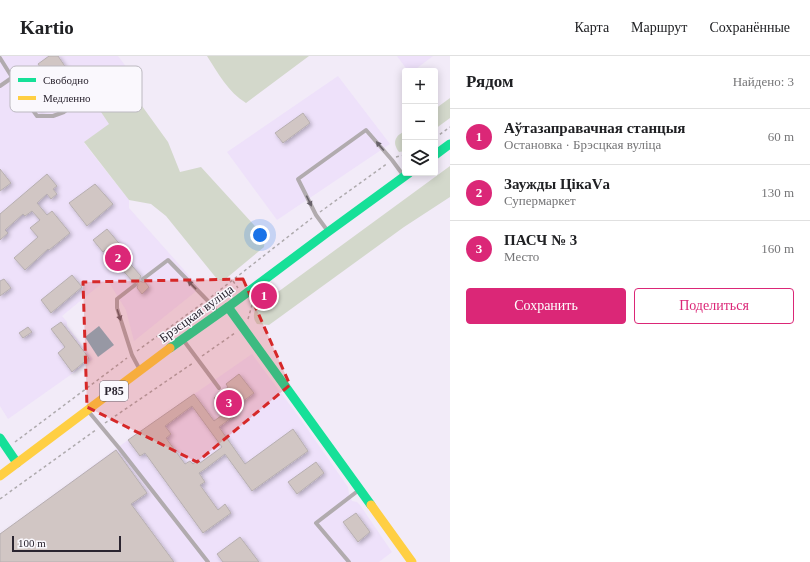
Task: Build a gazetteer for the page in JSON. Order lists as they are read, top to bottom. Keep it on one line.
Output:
{"streets":{"main road":["Брэсцкая вуліца","Р85"]},"legend":["Свободно","Медленно"],"scale_bar":"100 m","page":{"header":"Kartio","nav":["Карта","Маршрут","Сохранённые"],"heading":["Рядом","Найдено: 3"],"map_buttons":["+","−"],"list":[{"mark":"1","name":"Аўтазаправачная станцыя","note":"Остановка · Брэсцкая вуліца","value":"60 m"},{"mark":"2","name":"Заужды ЦікаVа","note":"Супермаркет","value":"130 m"},{"mark":"3","name":"ПАСЧ № 3","note":"Место","value":"160 m"}],"pins":["2","1","3"],"buttons":["Сохранить","Поделиться"],"scale":"100 m"}}
